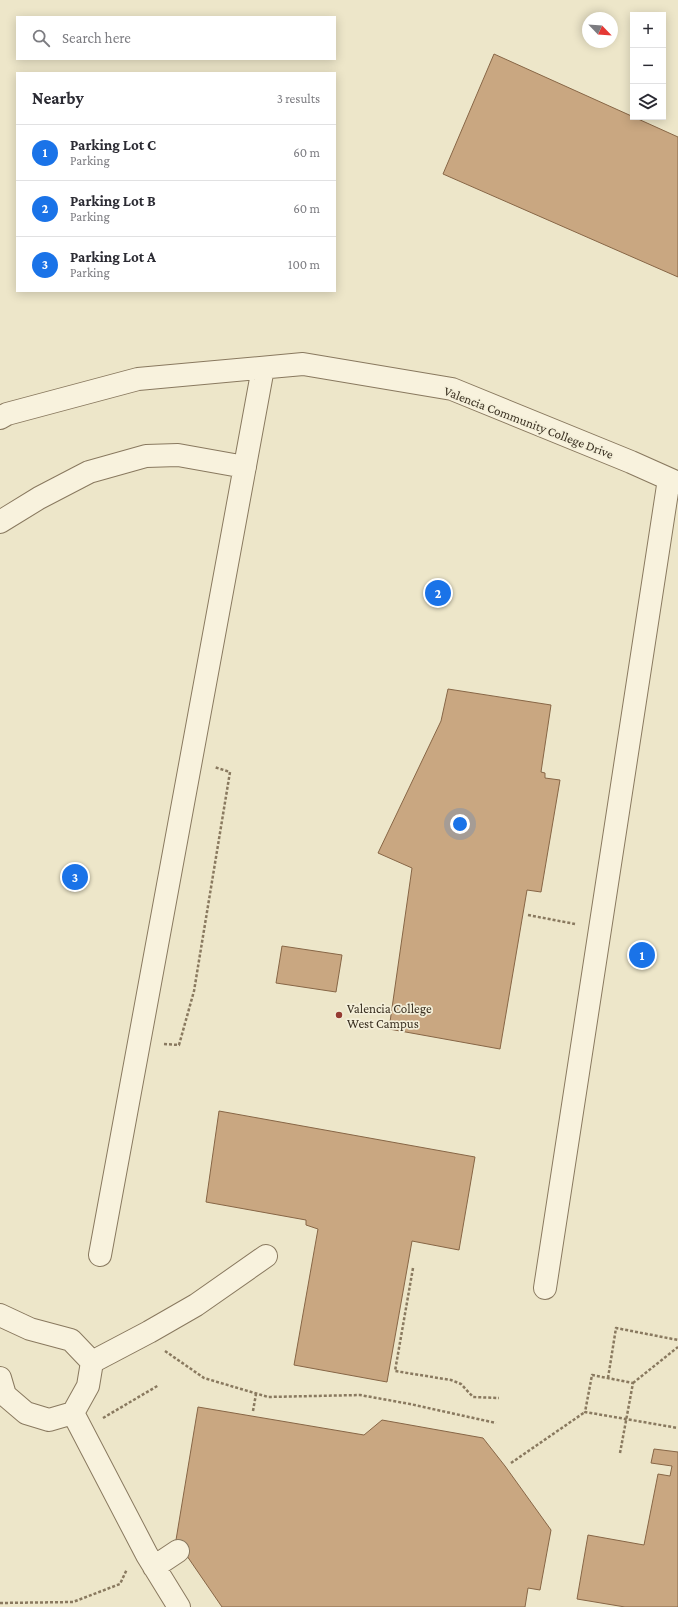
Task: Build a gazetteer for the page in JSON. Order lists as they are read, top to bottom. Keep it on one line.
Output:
{"streets":{"street":["Valencia Community College Drive"]},"places":["Valencia College West Campus"],"north":"bottom right","page":{"map_buttons":["+","−"],"search":"Search here","heading":["Nearby","3 results"],"list":[{"mark":"1","name":"Parking Lot C","note":"Parking","value":"60 m"},{"mark":"2","name":"Parking Lot B","note":"Parking","value":"60 m"},{"mark":"3","name":"Parking Lot A","note":"Parking","value":"100 m"}],"pins":["2","3","1"]}}
